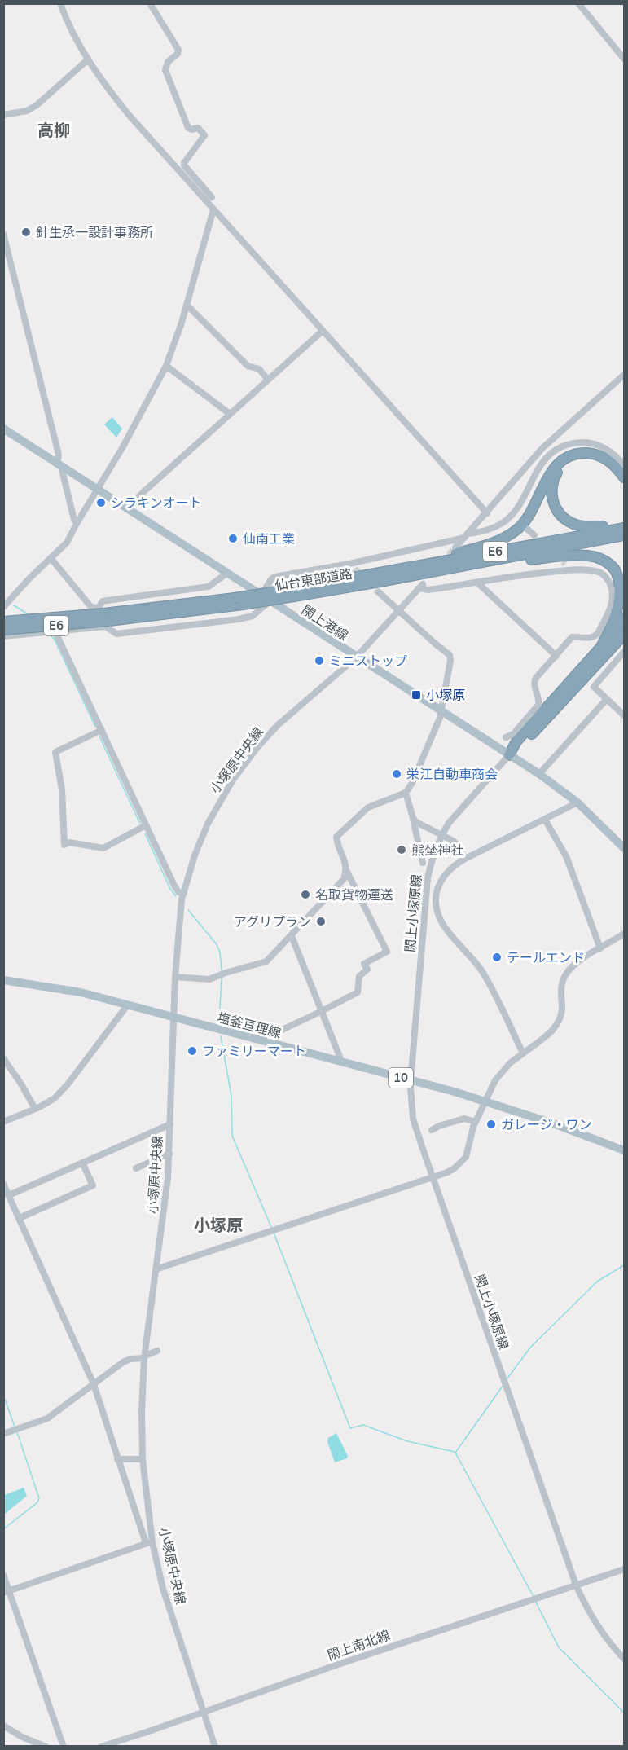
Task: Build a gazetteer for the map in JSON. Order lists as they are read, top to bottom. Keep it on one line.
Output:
{"streets":{"highway":["E6","仙台東部道路"],"main road":["閖上港線","塩釜亘理線","10"],"street":["小塚原中央線","閖上小塚原線","閖上南北線"]},"crossings":[["閖上港線","小塚原中央線"],["閖上港線","閖上小塚原線"],["小塚原中央線","塩釜亘理線"],["小塚原中央線","閖上南北線"],["閖上小塚原線","閖上南北線"]],"districts":["高柳","小塚原"],"places":{"other":["針生承一設計事務所","シラキンオート","仙南工業","ミニストップ","栄江自動車商会","熊埜神社","名取貨物運送","アグリプラン","テールエンド","ファミリーマート","ガレージ・ワン"],"transit":["小塚原"]}}
